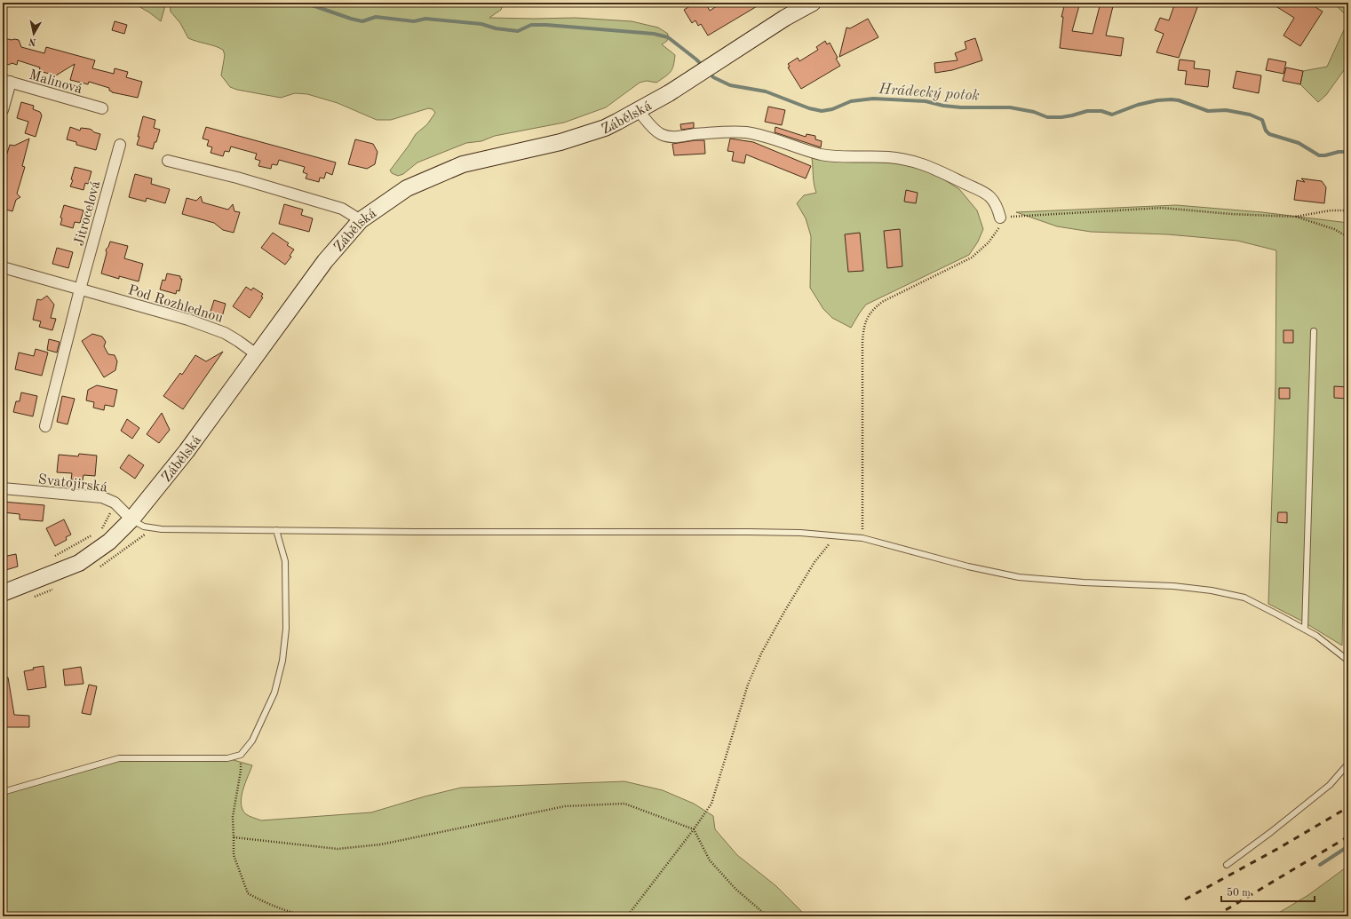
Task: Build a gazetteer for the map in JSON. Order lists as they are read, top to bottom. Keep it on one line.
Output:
{"streets":{"main road":["Zábělská"],"street":["Malinová","Jitrocelová","Pod Rozhlednou","Svatojirská"]},"crossings":[["Zábělská","Pod Rozhlednou"],["Zábělská","Svatojirská"],["Jitrocelová","Pod Rozhlednou"]],"water":["Hrádecký potok"],"scale_bar":"50 m","north":"bottom"}
